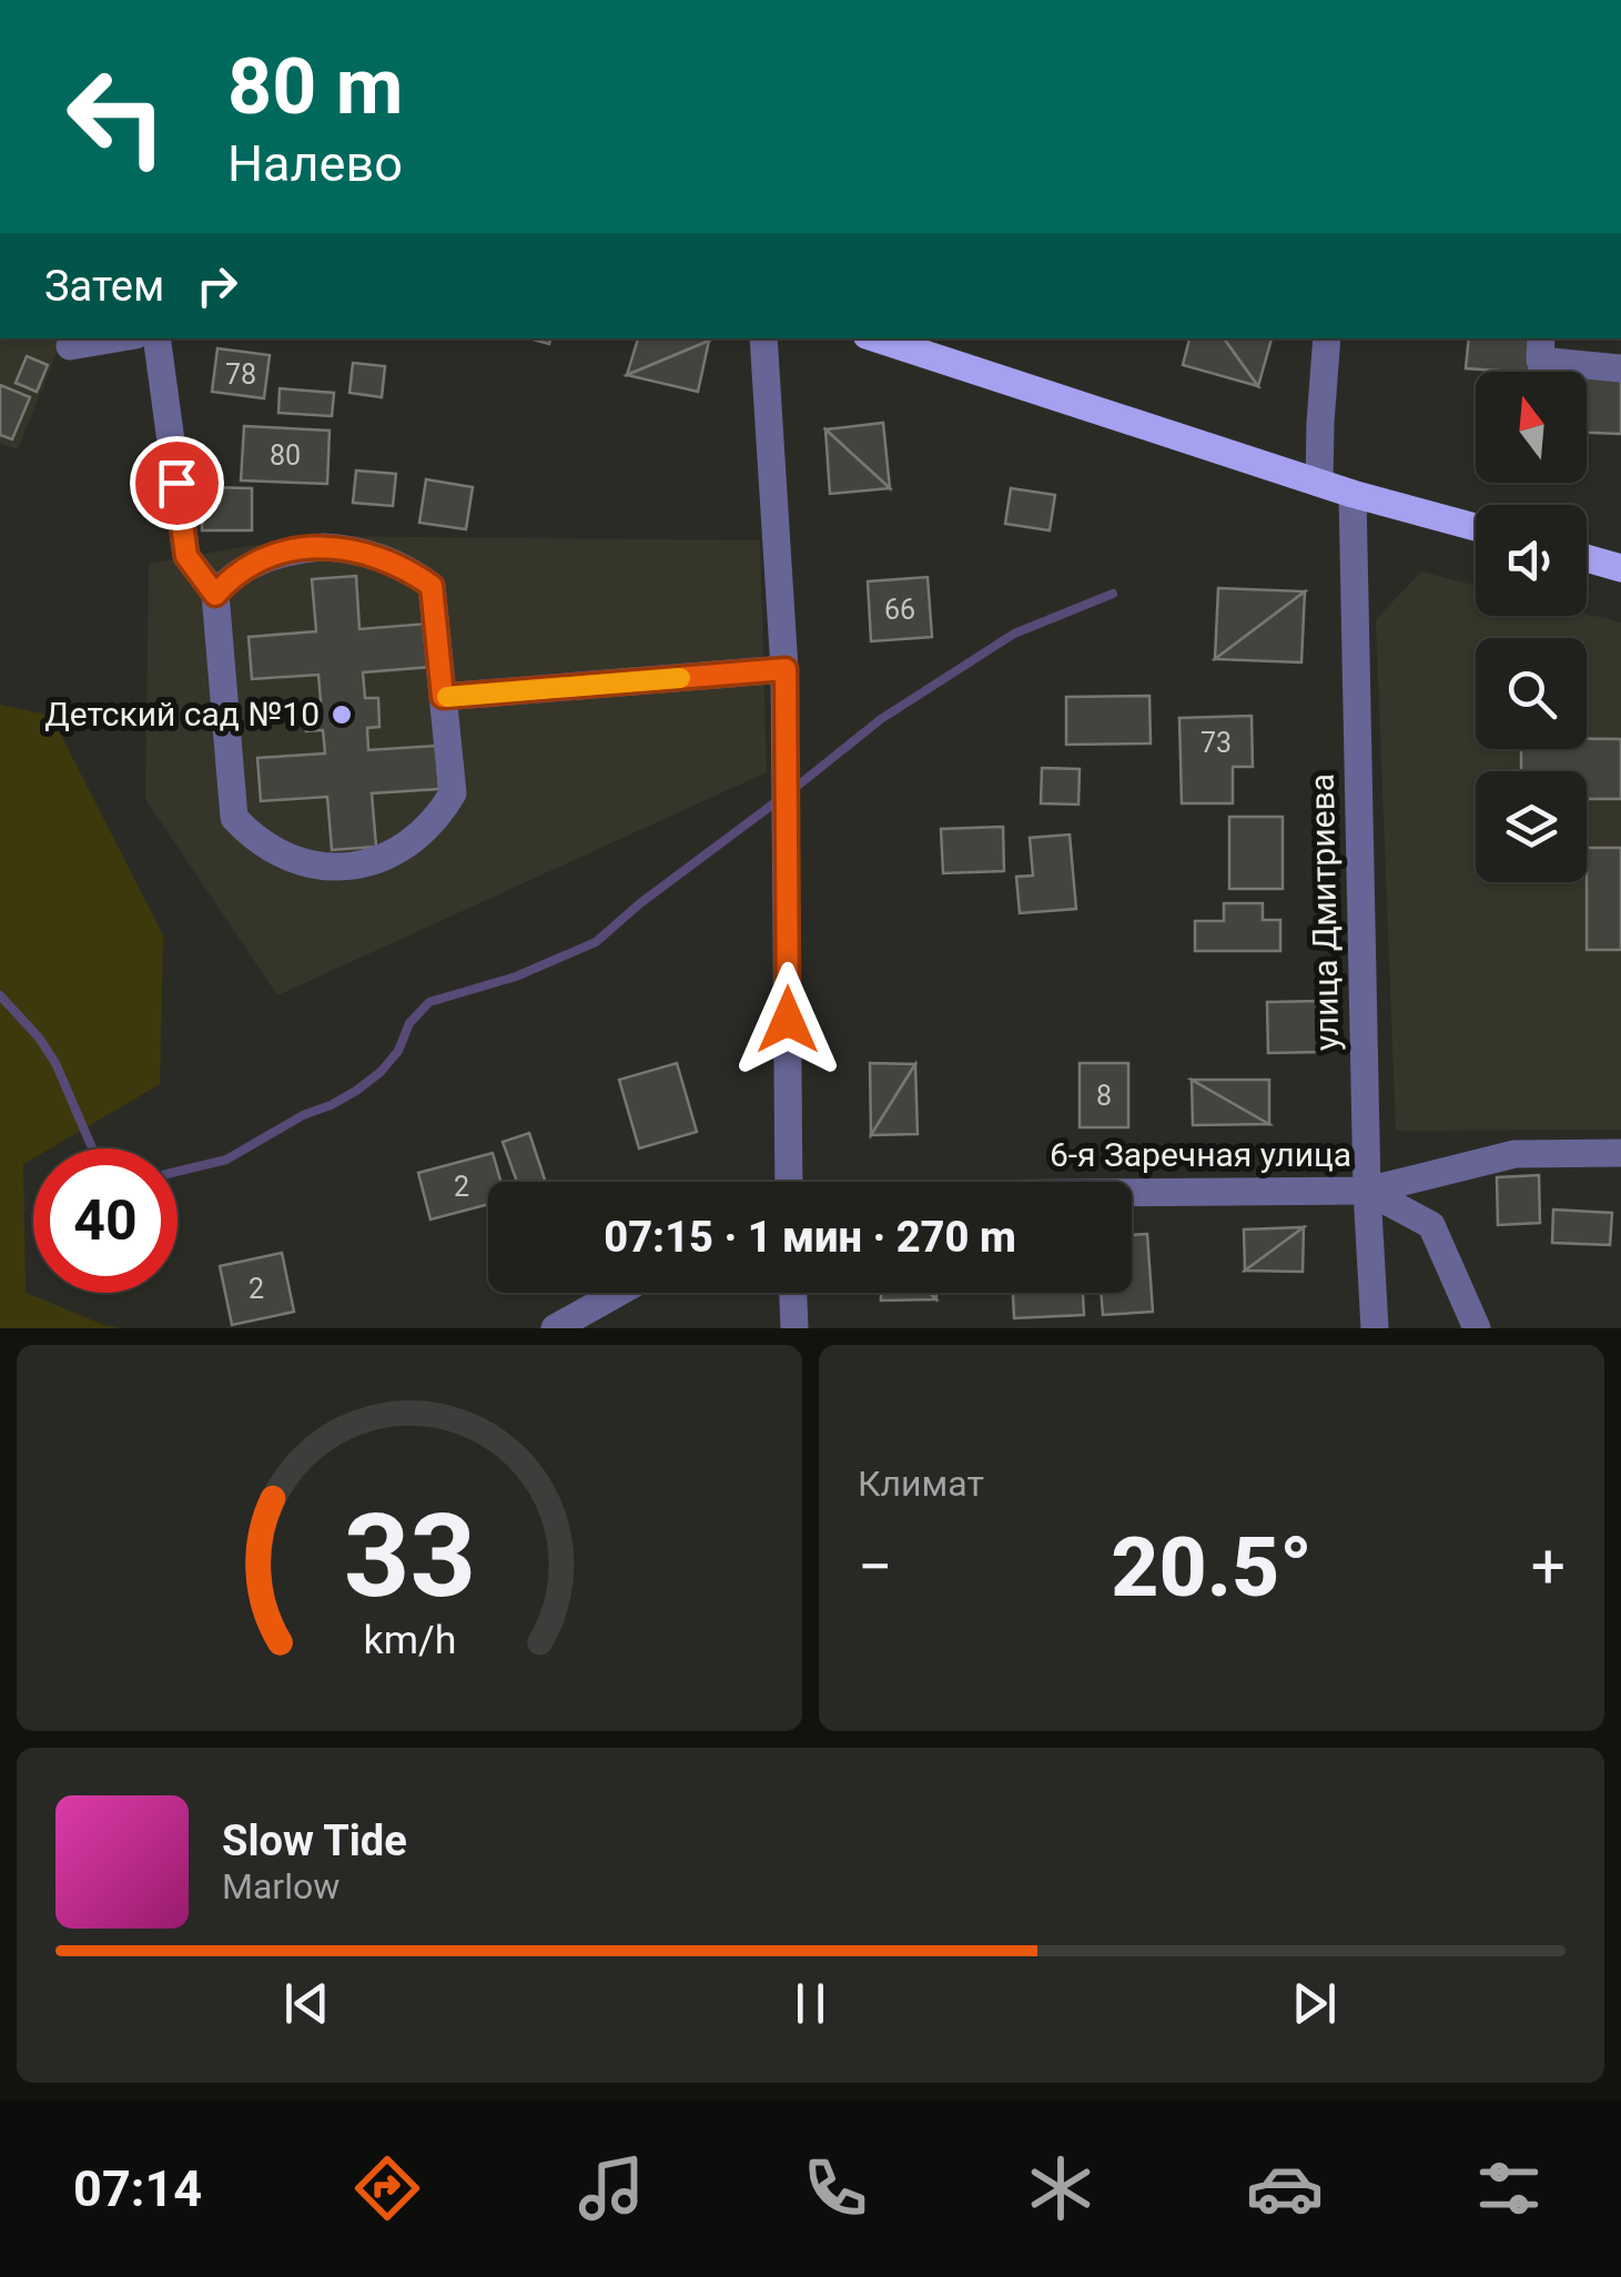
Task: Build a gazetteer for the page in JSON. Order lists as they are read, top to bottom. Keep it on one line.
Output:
{"streets":{"street":["улица Дмитриева","6-я Заречная улица"]},"crossings":[["улица Дмитриева","6-я Заречная улица"]],"places":["Детский сад №10"],"house_numbers":["78","80","66","73","8","2","2"],"north":"top","page":{"turn":["80 m","Налево"],"then":"Затем","limit":"40","trip":"07:15 · 1 мин · 270 m","tile":"Климат","heat":["−","20.5°","+"],"song":["Slow Tide","Marlow"],"tabs":"07:14","gauge":["33","km/h"]}}
